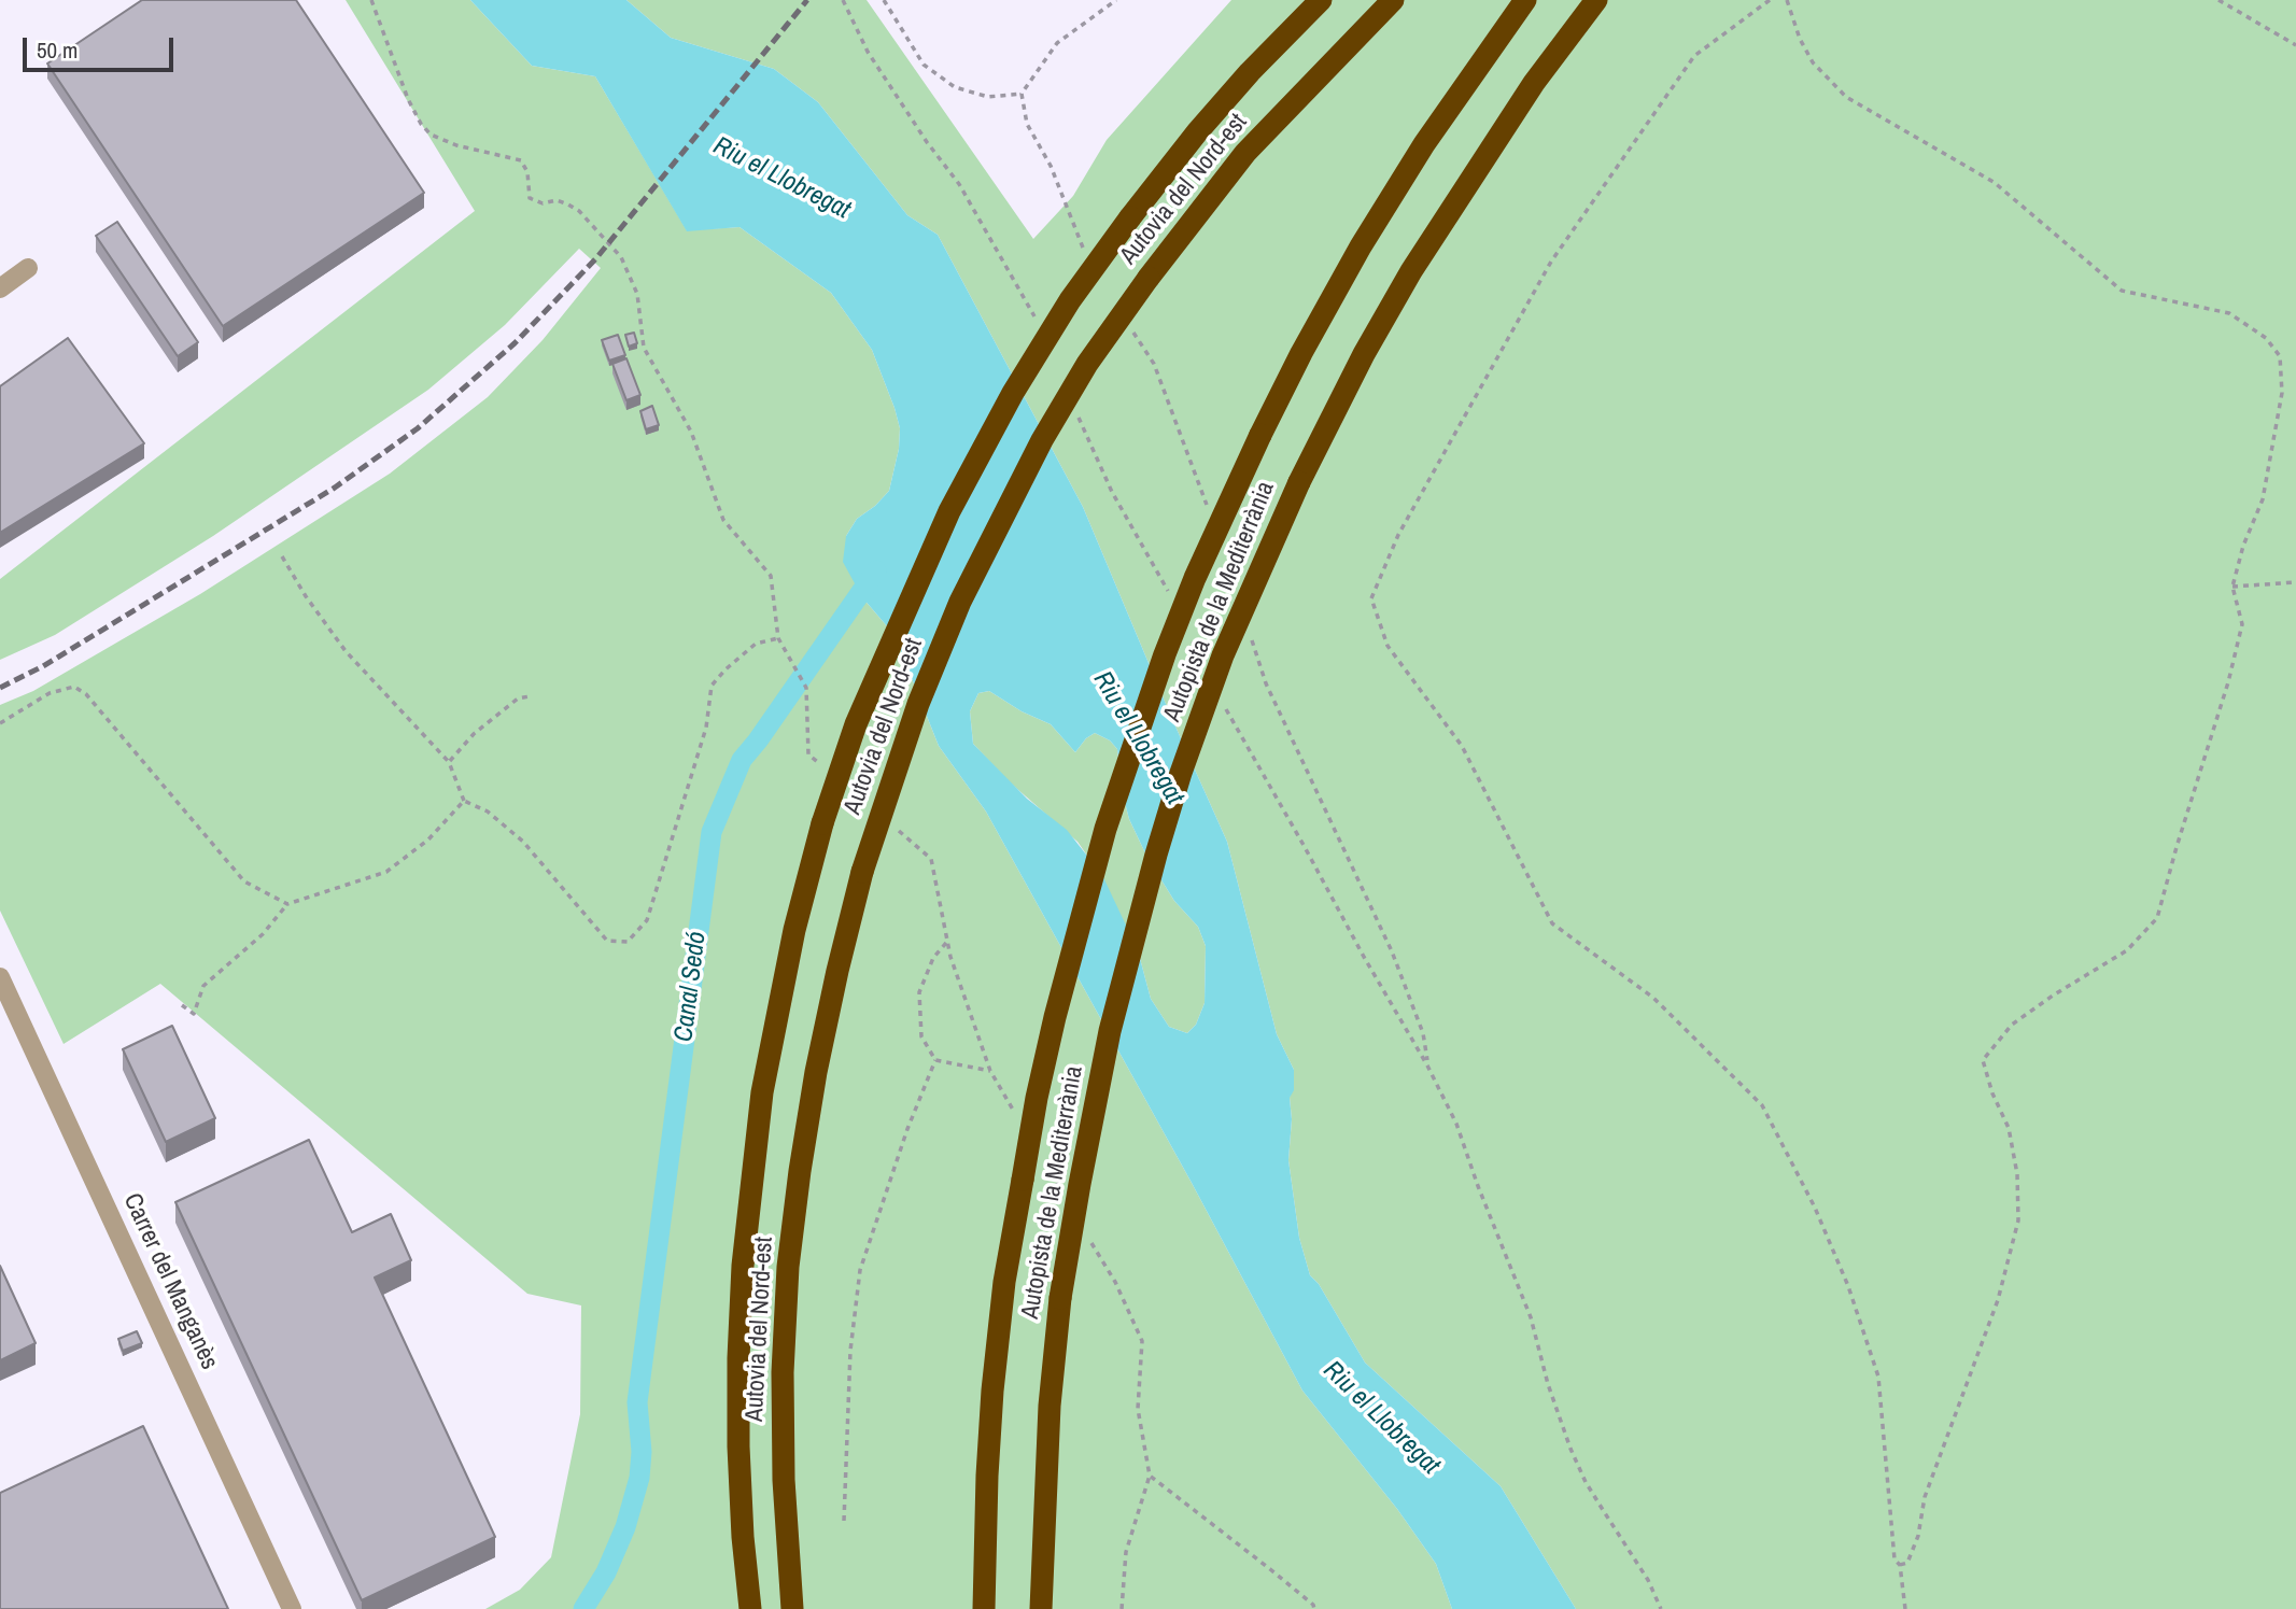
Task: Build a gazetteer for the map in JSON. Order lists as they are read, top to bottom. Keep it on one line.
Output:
{"streets":{"highway":["Autovia del Nord-est","Autopista de la Mediterrània"],"street":["Carrer del Manganès"]},"water":["Riu el Llobregat","Canal Sedó"],"scale_bar":"50 m"}
